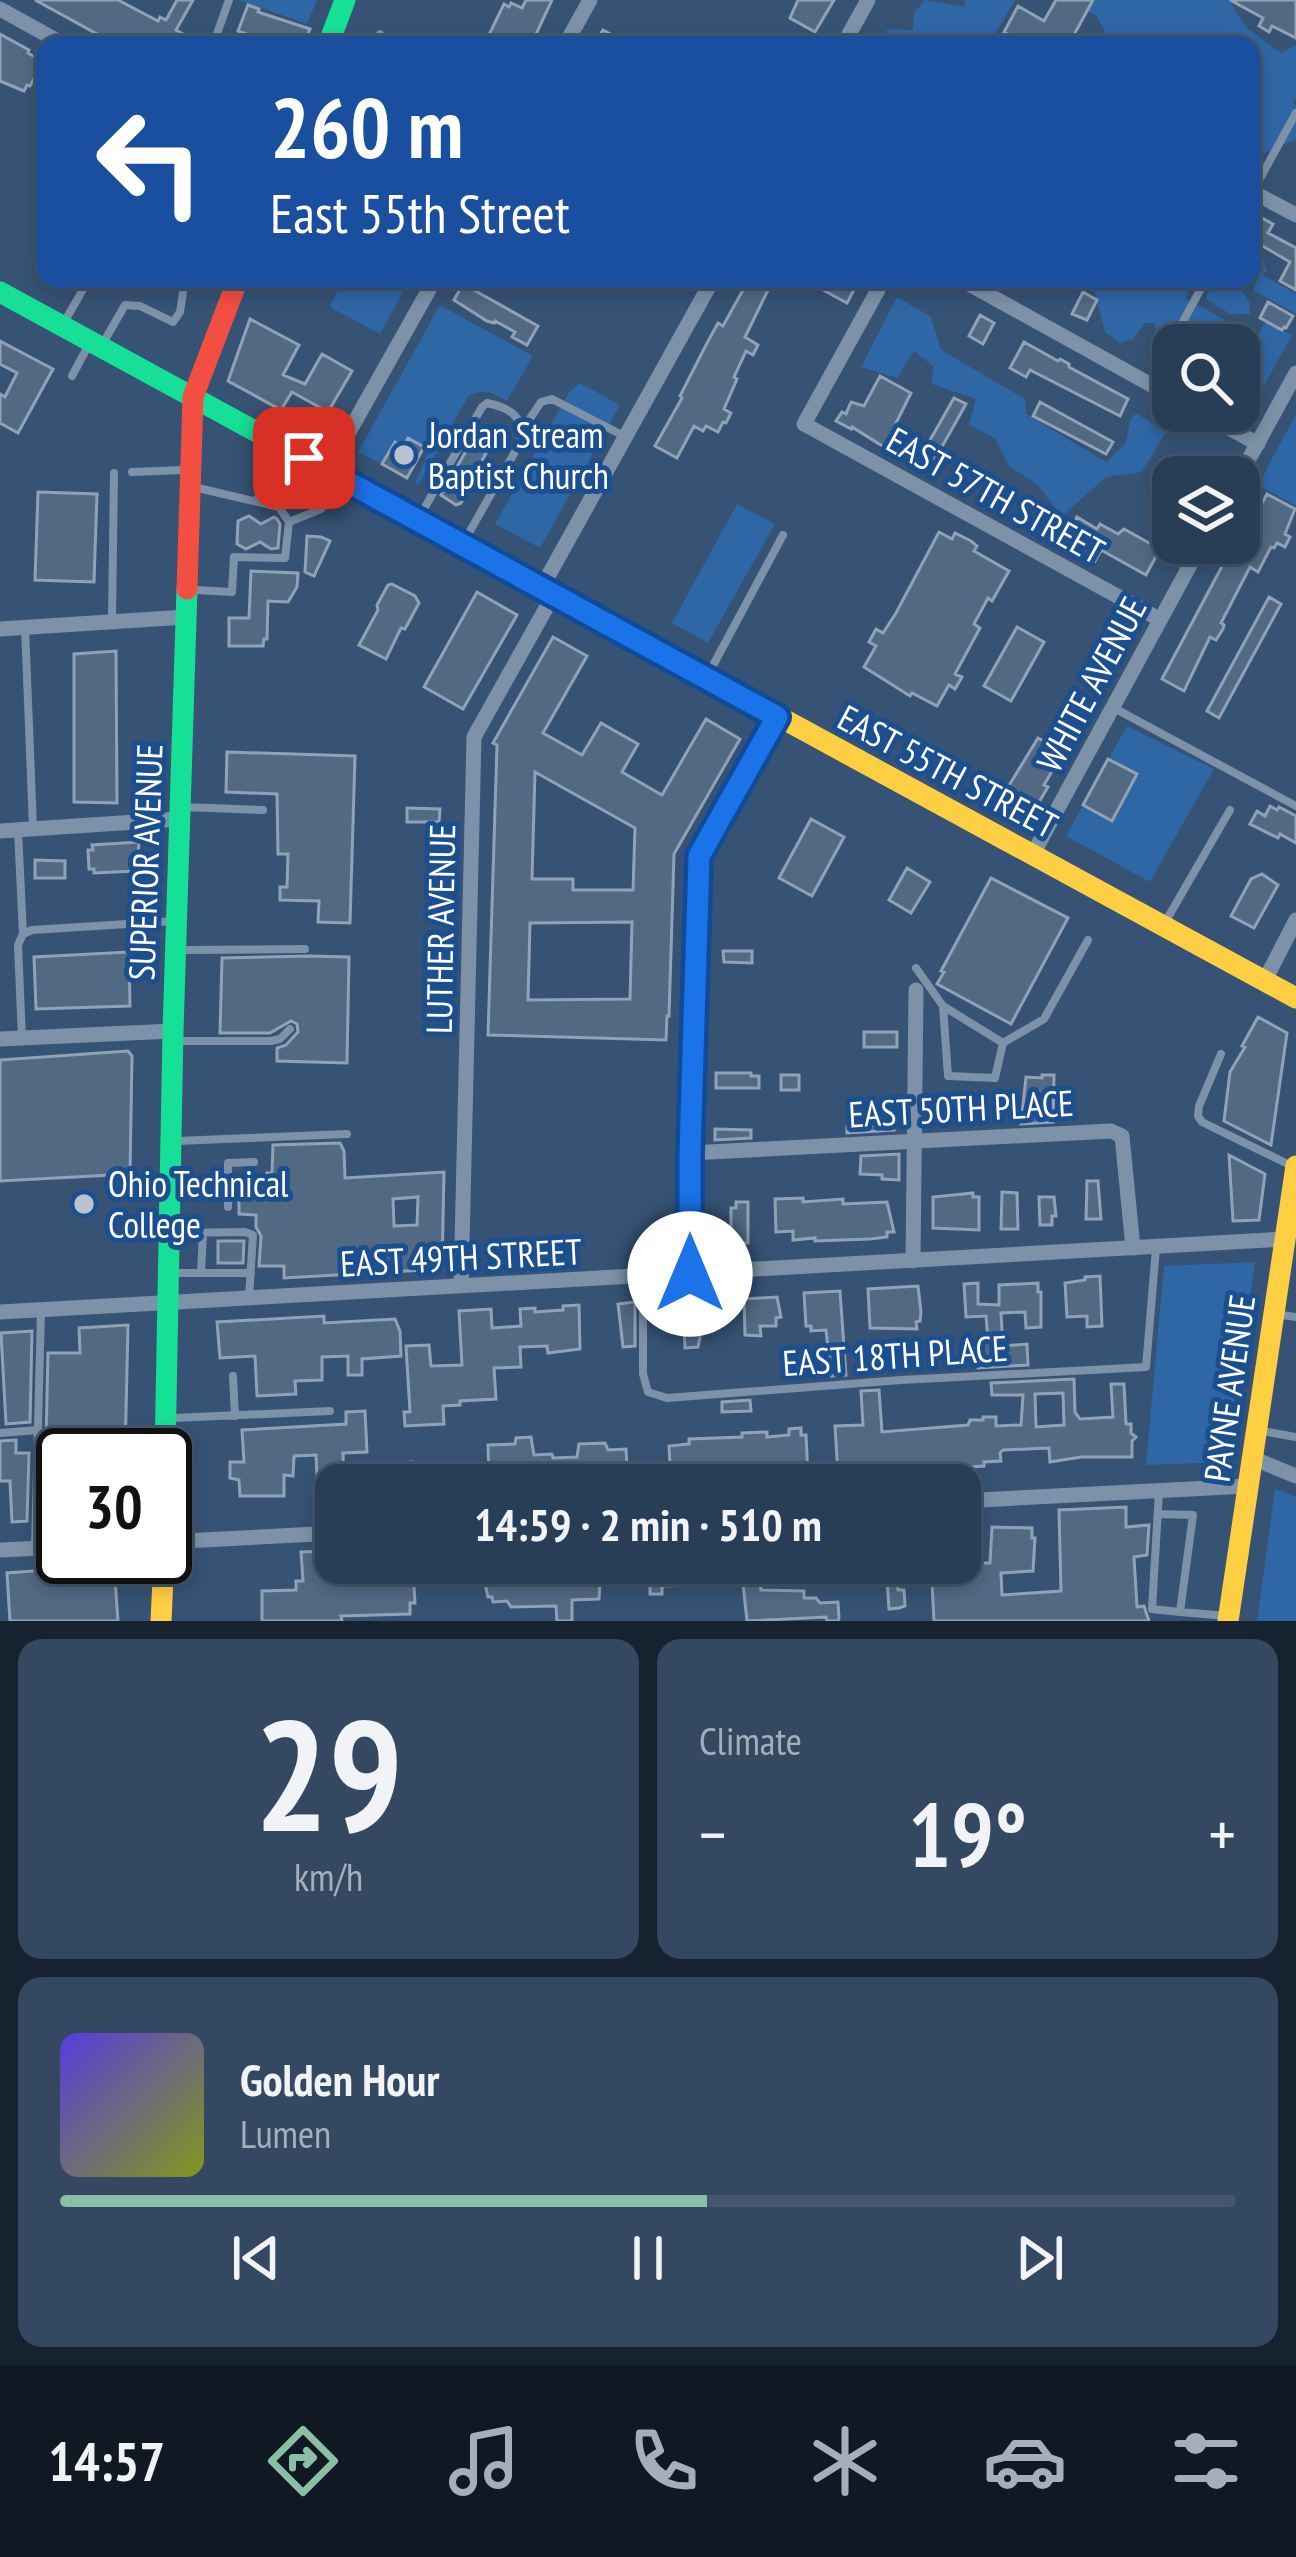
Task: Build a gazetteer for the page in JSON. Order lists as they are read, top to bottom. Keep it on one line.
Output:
{"streets":{"main road":["EAST 55TH STREET","SUPERIOR AVENUE","PAYNE AVENUE"],"street":["EAST 57TH STREET","WHITE AVENUE","LUTHER AVENUE","EAST 50TH PLACE","EAST 49TH STREET"],"lane":["EAST 18TH PLACE"]},"crossings":[["EAST 57TH STREET","WHITE AVENUE"],["WHITE AVENUE","EAST 55TH STREET"],["EAST 55TH STREET","SUPERIOR AVENUE"],["EAST 55TH STREET","LUTHER AVENUE"],["SUPERIOR AVENUE","EAST 49TH STREET"],["LUTHER AVENUE","EAST 49TH STREET"],["EAST 50TH PLACE","EAST 49TH STREET"],["EAST 49TH STREET","EAST 18TH PLACE"],["EAST 49TH STREET","PAYNE AVENUE"]],"places":["Jordan Stream Baptist Church","Ohio Technical College"],"page":{"turn":["260 m","East 55th Street"],"limit":"30","trip":"14:59 · 2 min · 510 m","tile":[["29","km/h"],"Climate"],"heat":["−","19°","+"],"song":["Golden Hour","Lumen"],"tabs":"14:57"}}
